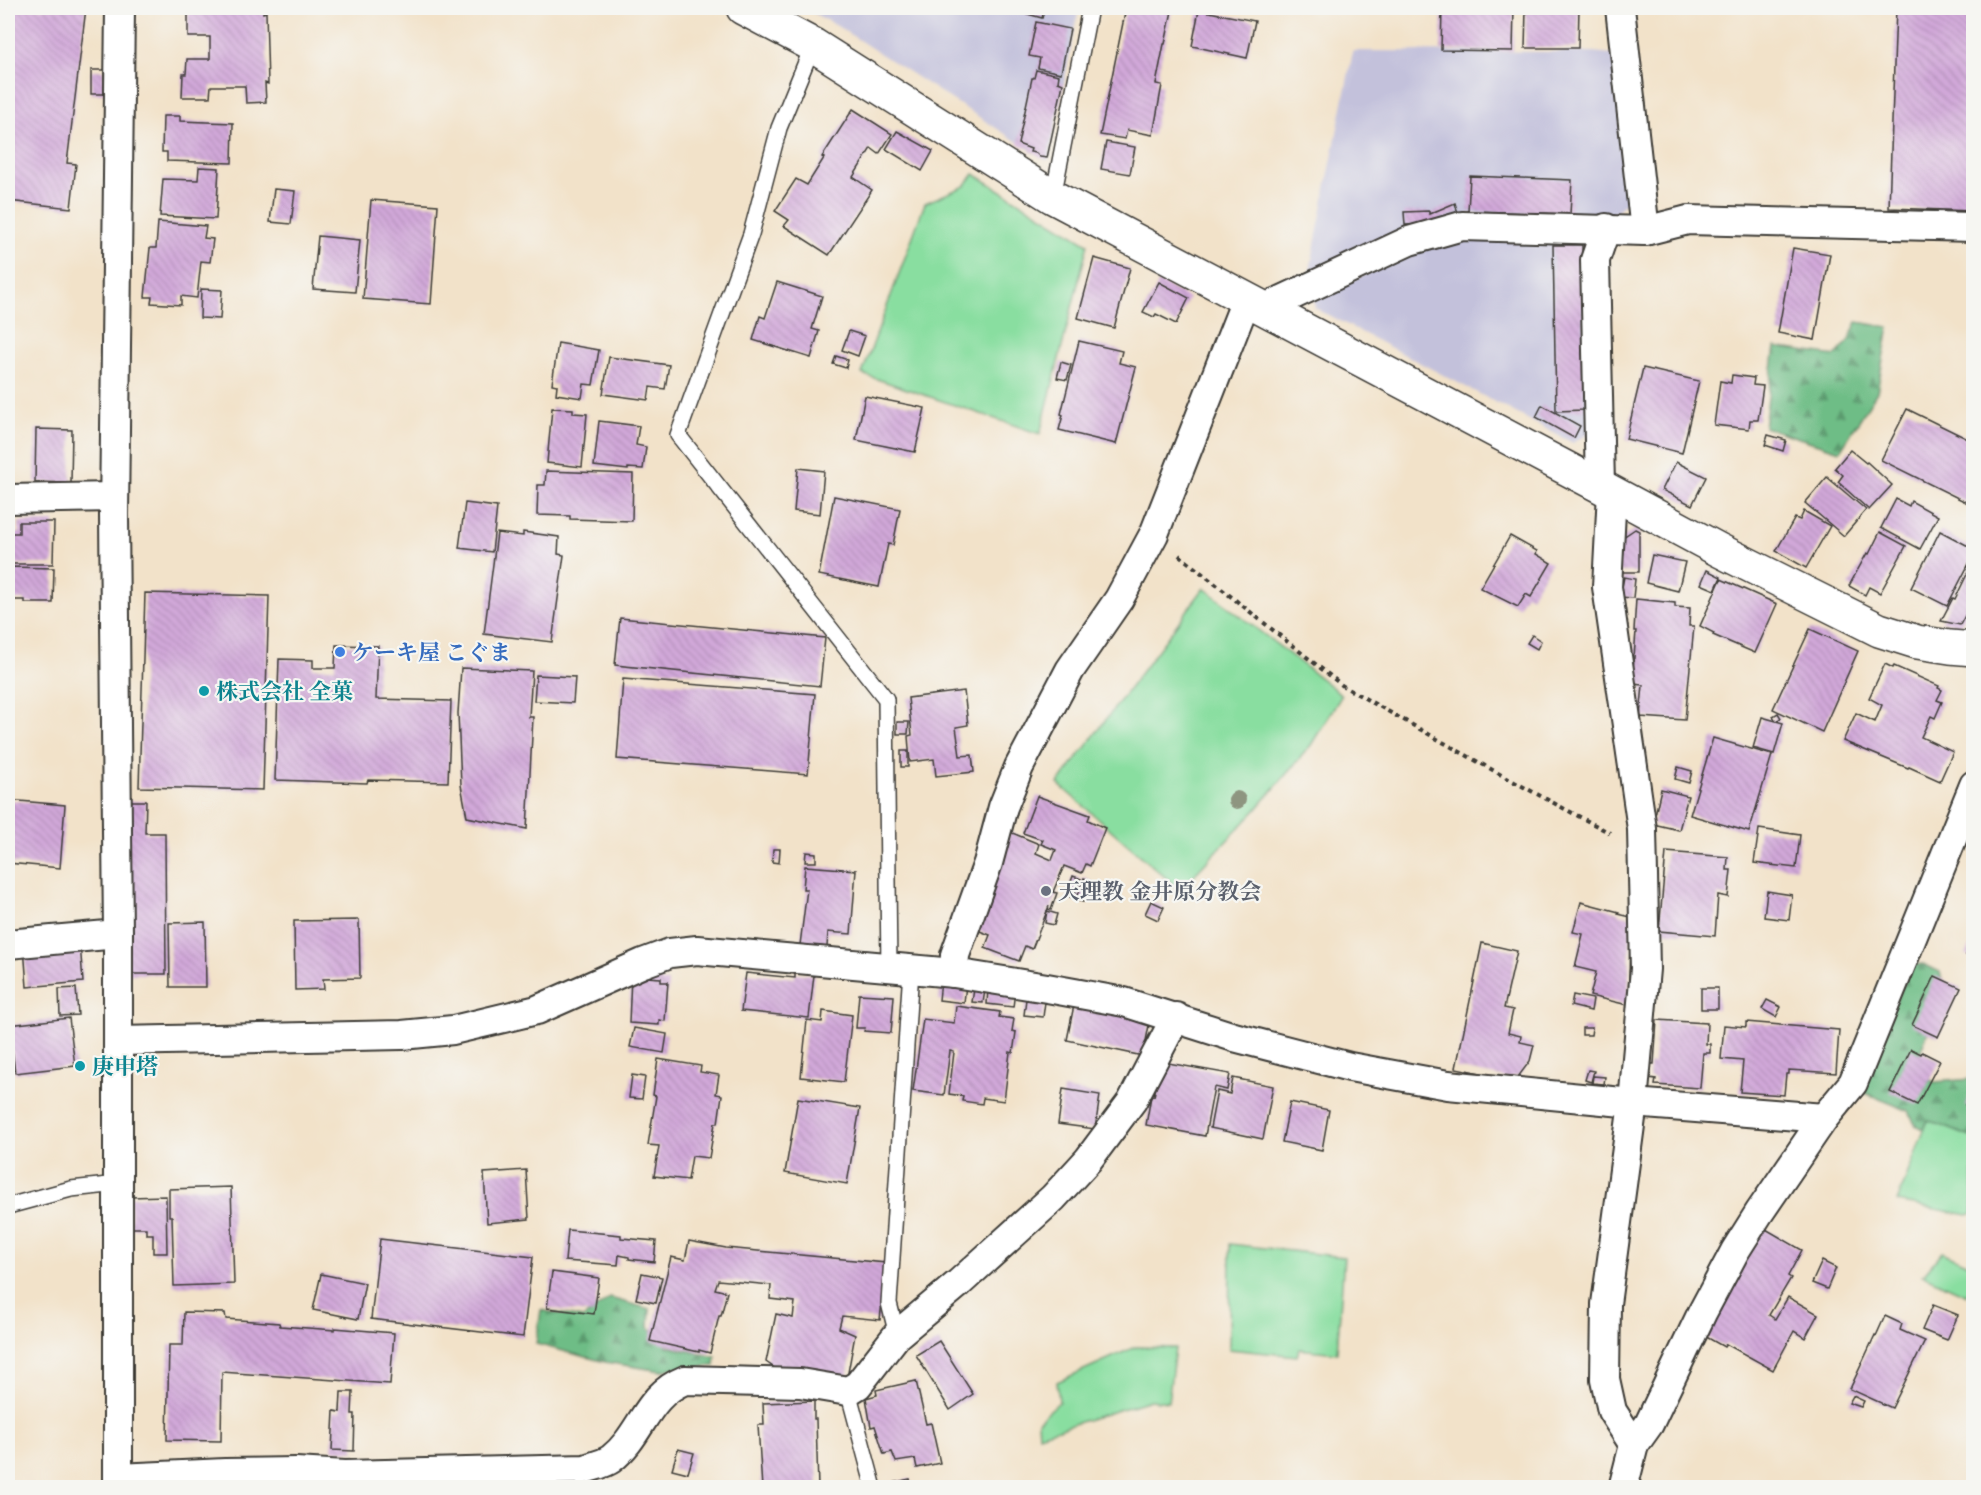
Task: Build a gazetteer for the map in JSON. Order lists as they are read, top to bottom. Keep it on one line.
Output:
{"places":["ケーキ屋 こぐま","株式会社 全菓","天理教 金井原分教会","庚申塔"]}
